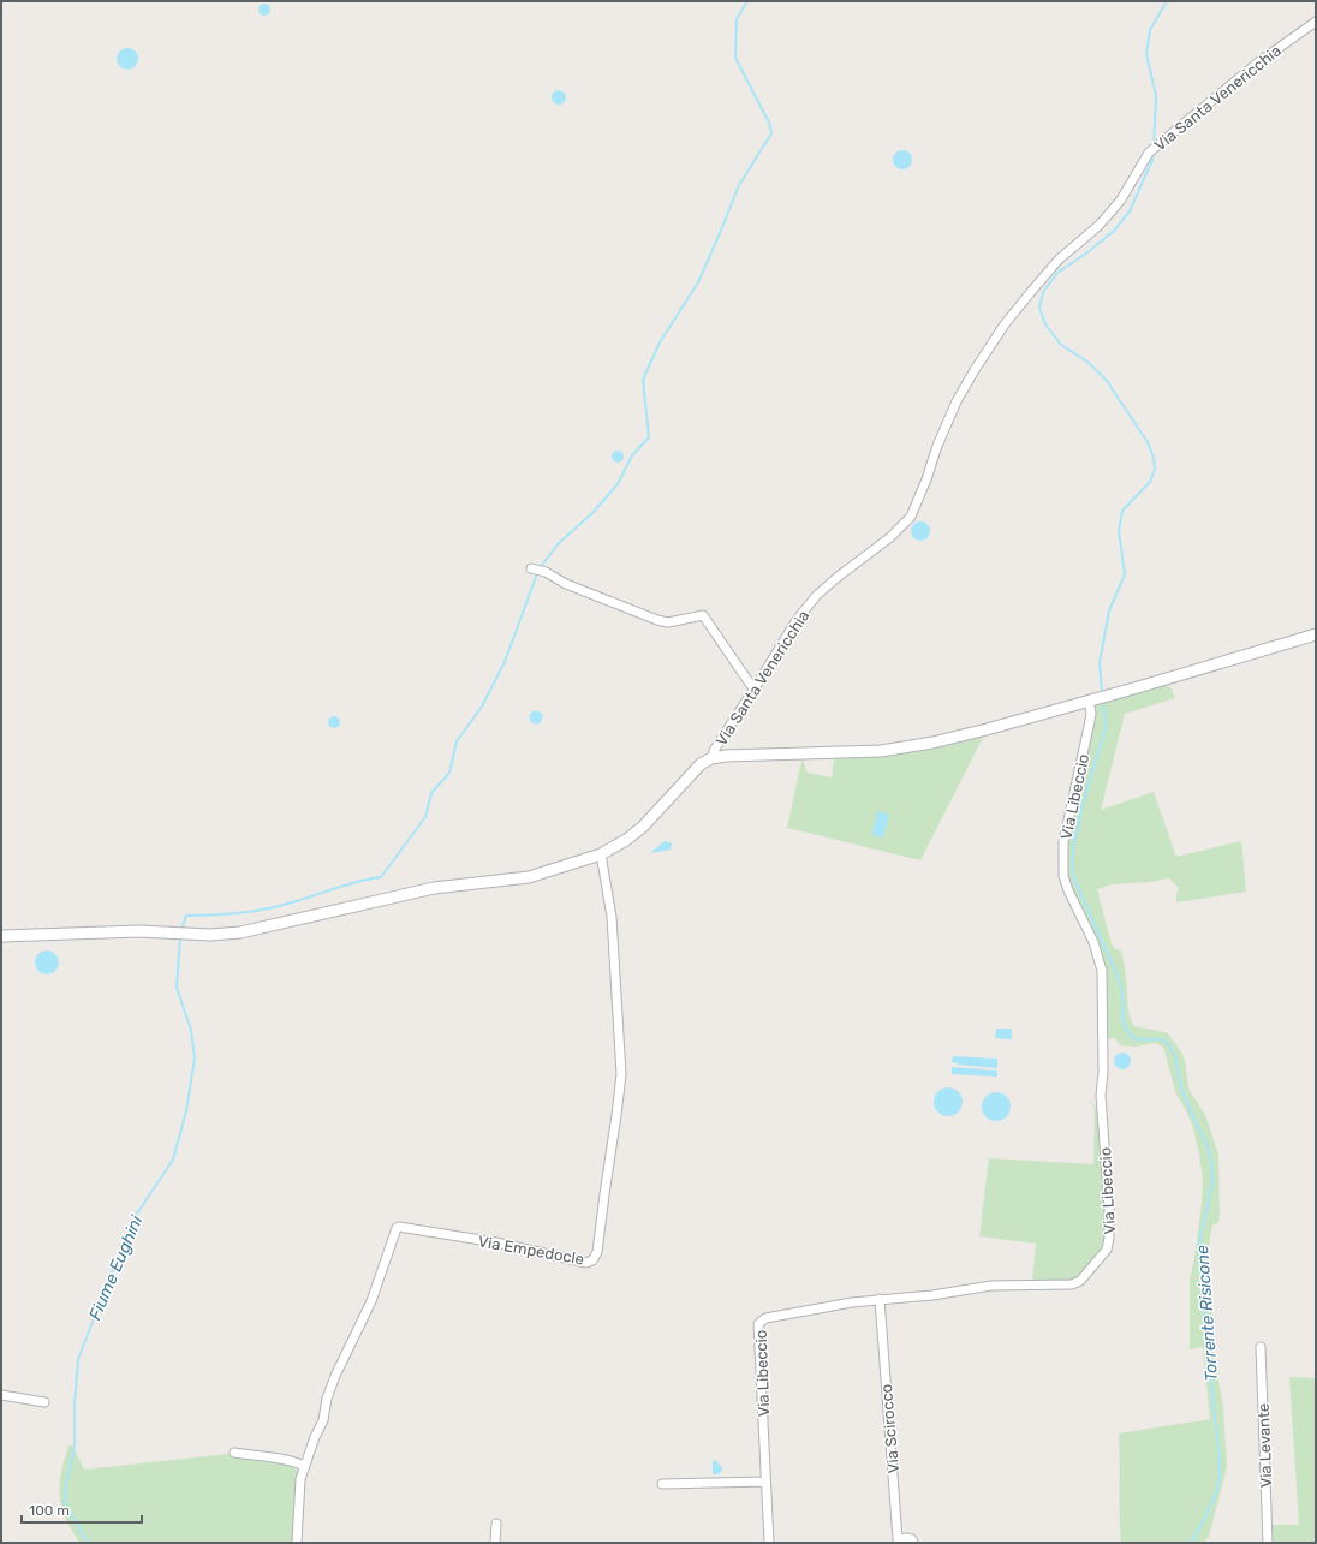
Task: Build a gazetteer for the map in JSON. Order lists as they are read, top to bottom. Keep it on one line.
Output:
{"streets":{"street":["Via Santa Venericchia","Via Libeccio","Via Empedocle","Via Scirocco","Via Levante"]},"crossings":[["Via Libeccio","Via Scirocco"]],"water":["Fiume Eughini","Torrente Risicone"],"scale_bar":"100 m"}
